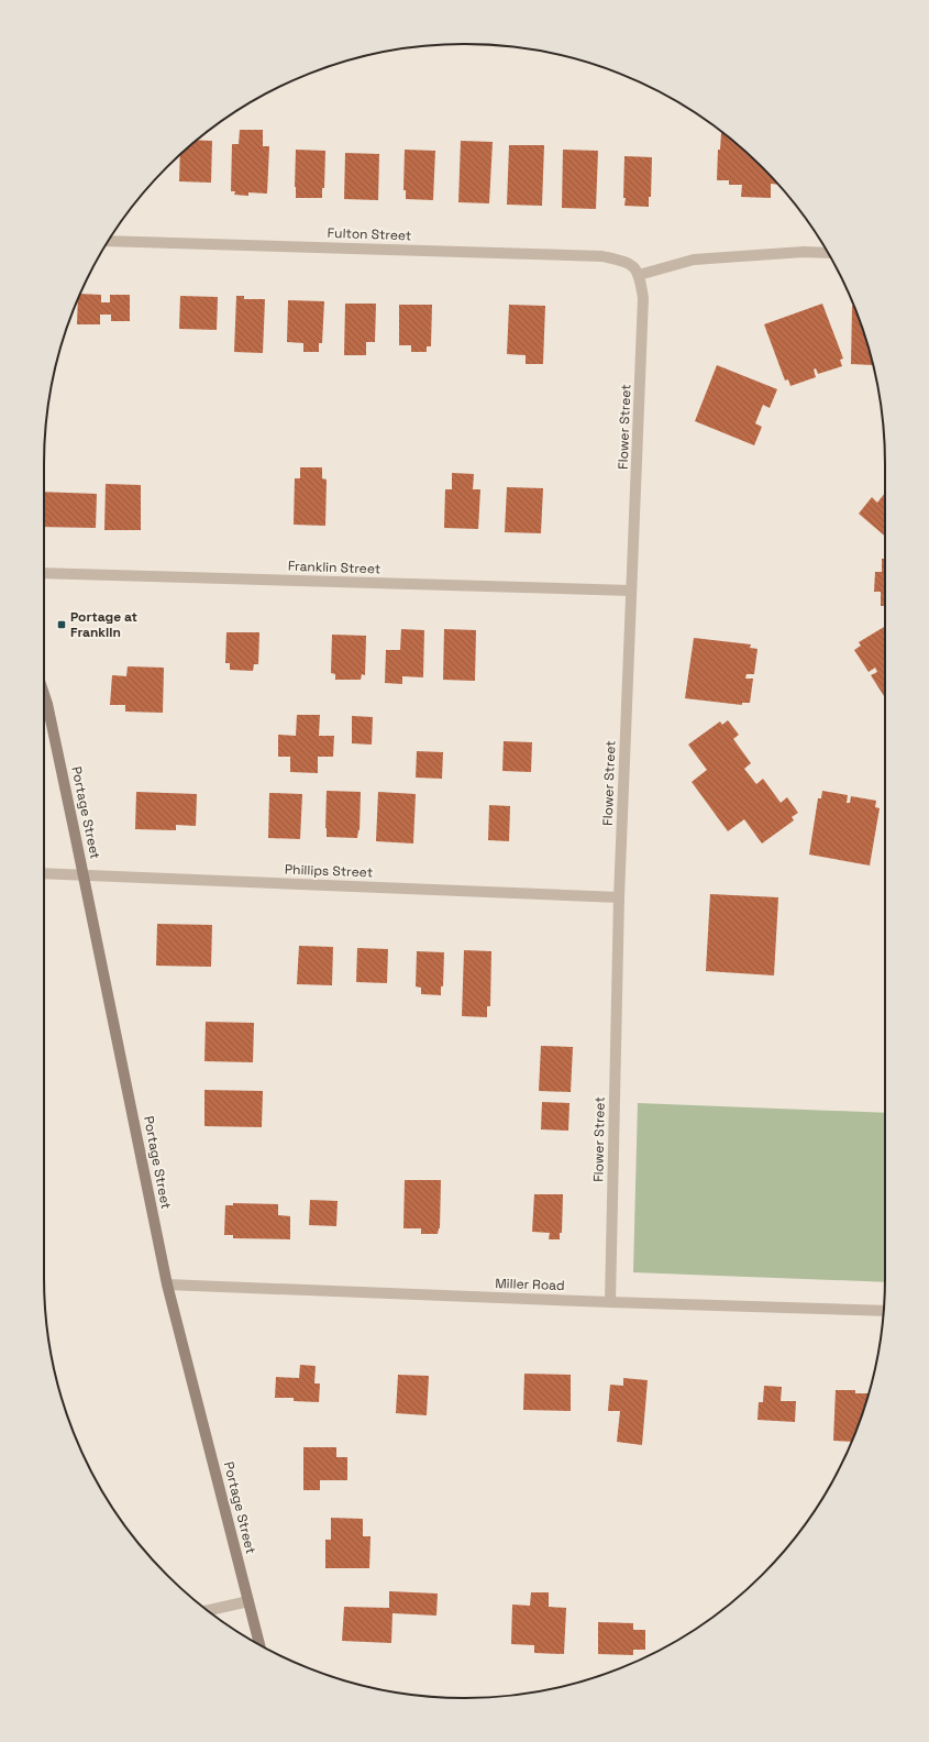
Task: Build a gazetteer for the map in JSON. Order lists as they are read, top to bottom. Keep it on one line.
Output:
{"streets":{"main road":["Portage Street"],"street":["Fulton Street","Flower Street","Franklin Street","Phillips Street","Miller Road"]},"crossings":[["Fulton Street","Flower Street"],["Flower Street","Franklin Street"],["Flower Street","Phillips Street"],["Flower Street","Miller Road"],["Portage Street","Phillips Street"],["Portage Street","Miller Road"]],"places":{"transit":["Portage at Franklin"]}}
